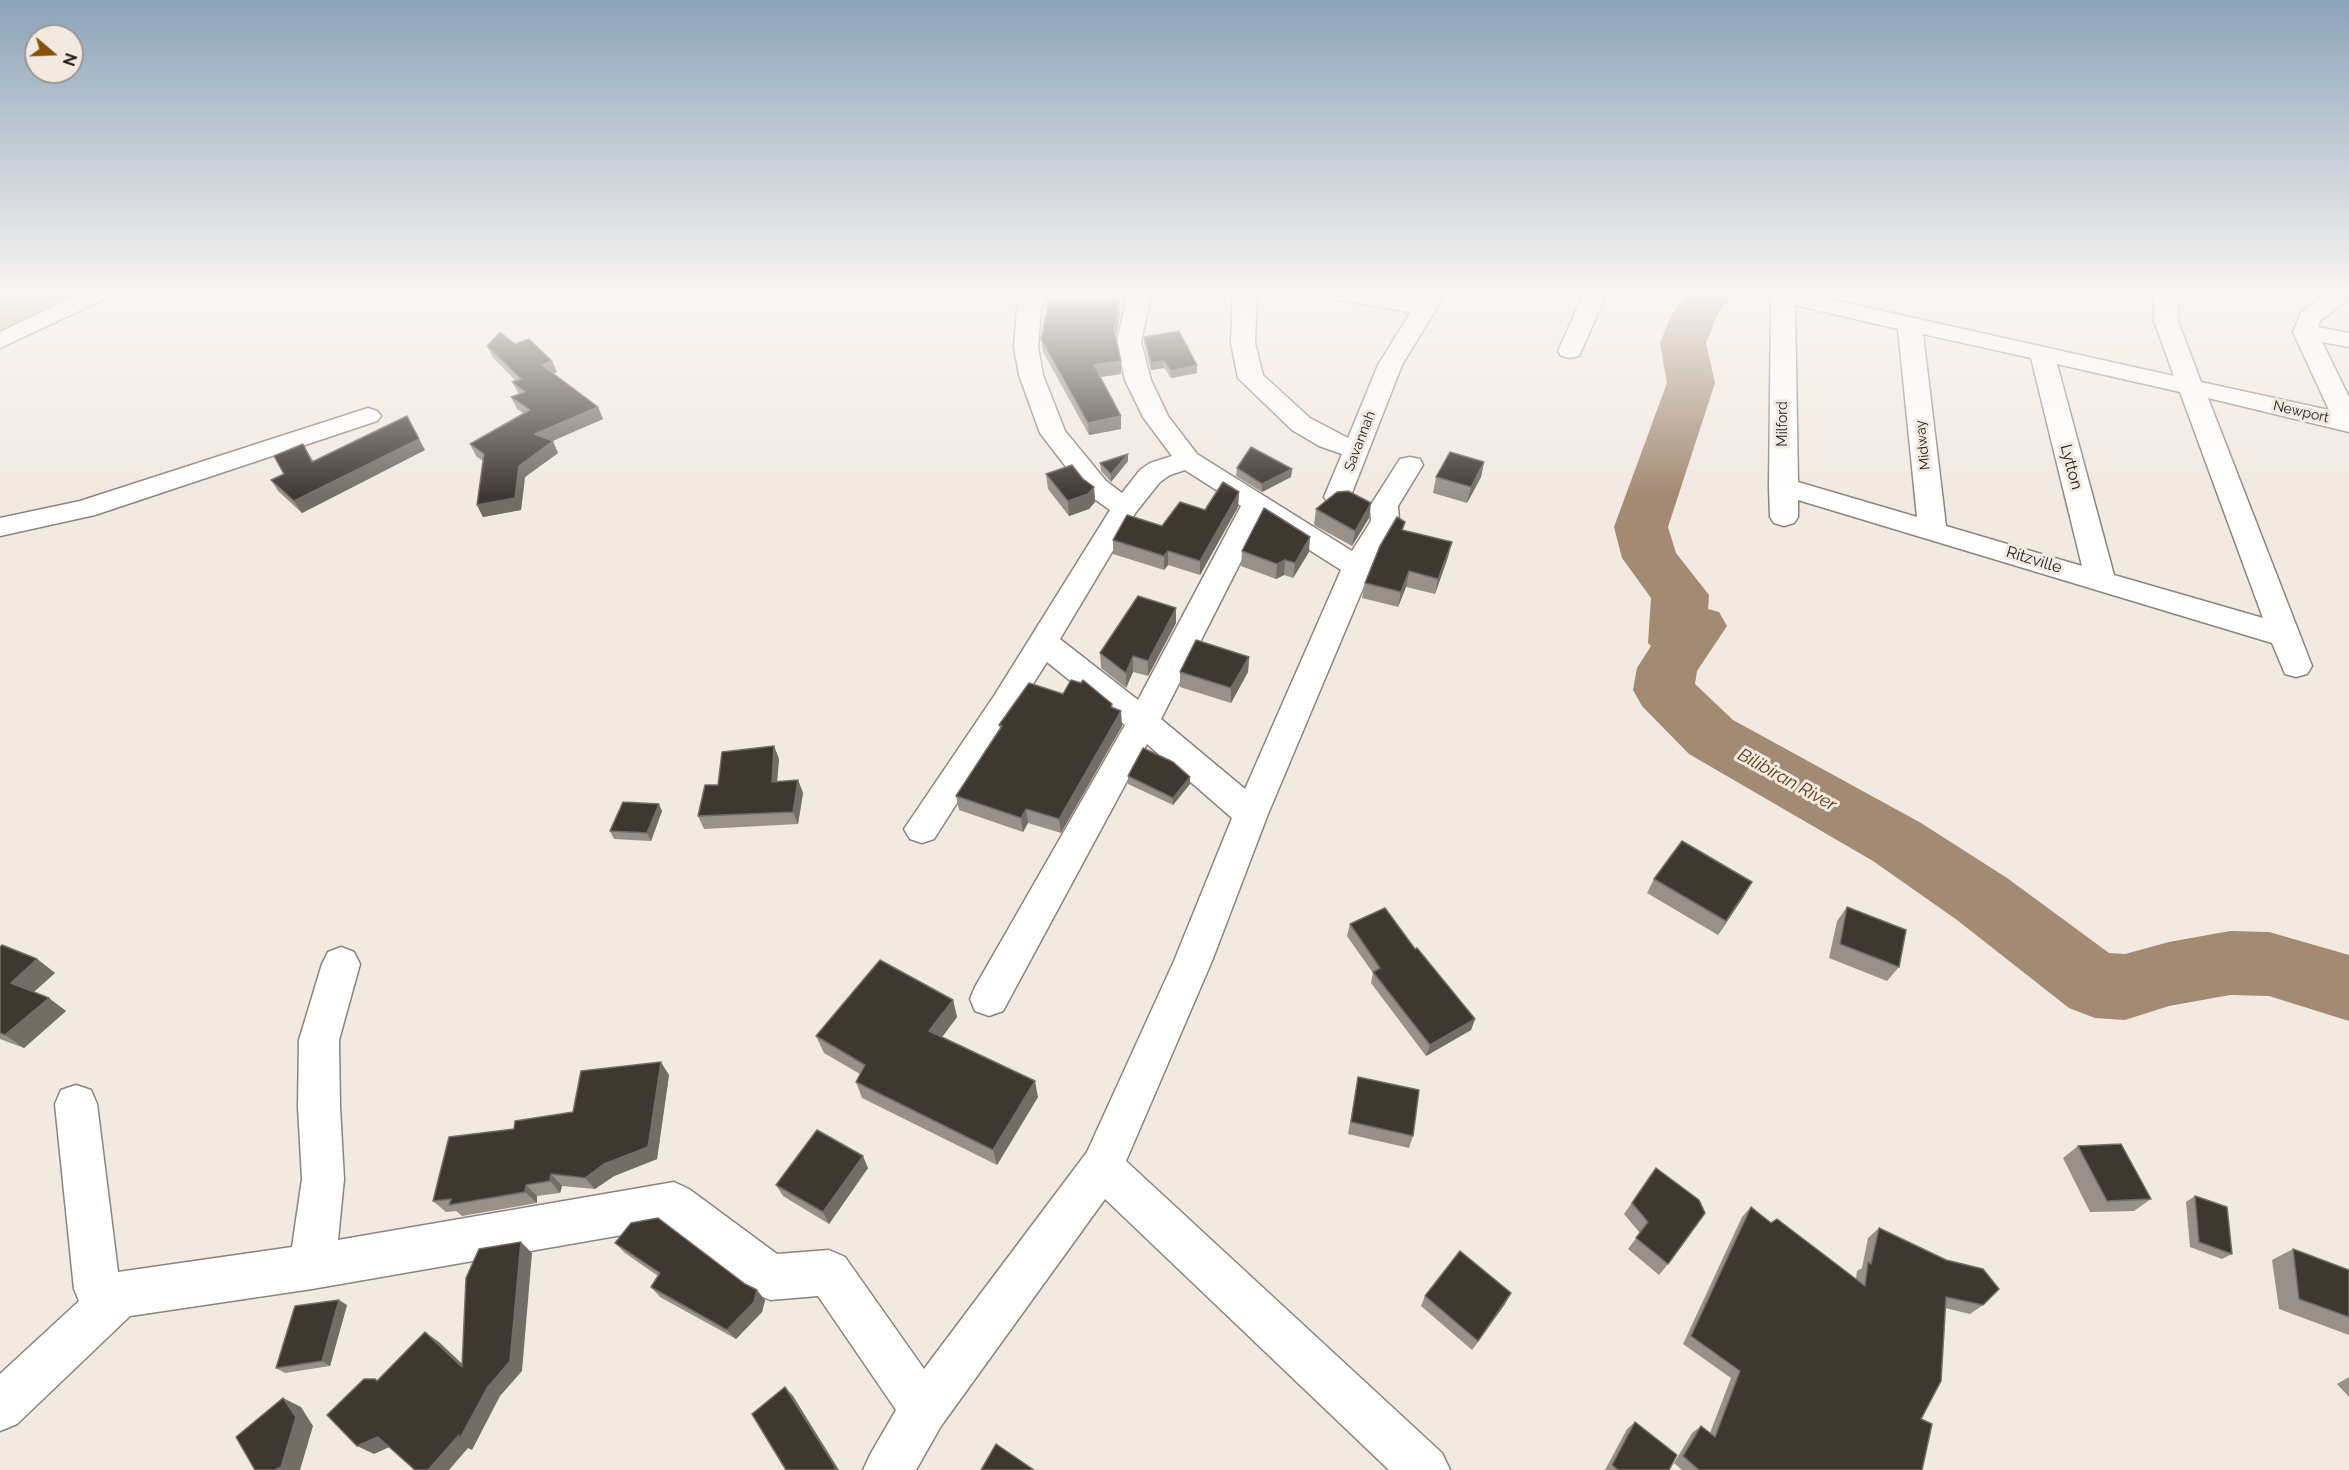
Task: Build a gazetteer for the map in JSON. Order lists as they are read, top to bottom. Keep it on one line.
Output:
{"streets":{"street":["Newport","Milford","Savannah","Midway","Lytton","Ritzville"]},"crossings":[["Milford","Ritzville"],["Midway","Ritzville"],["Lytton","Ritzville"]],"water":["Bilibiran River"],"north":"right"}
